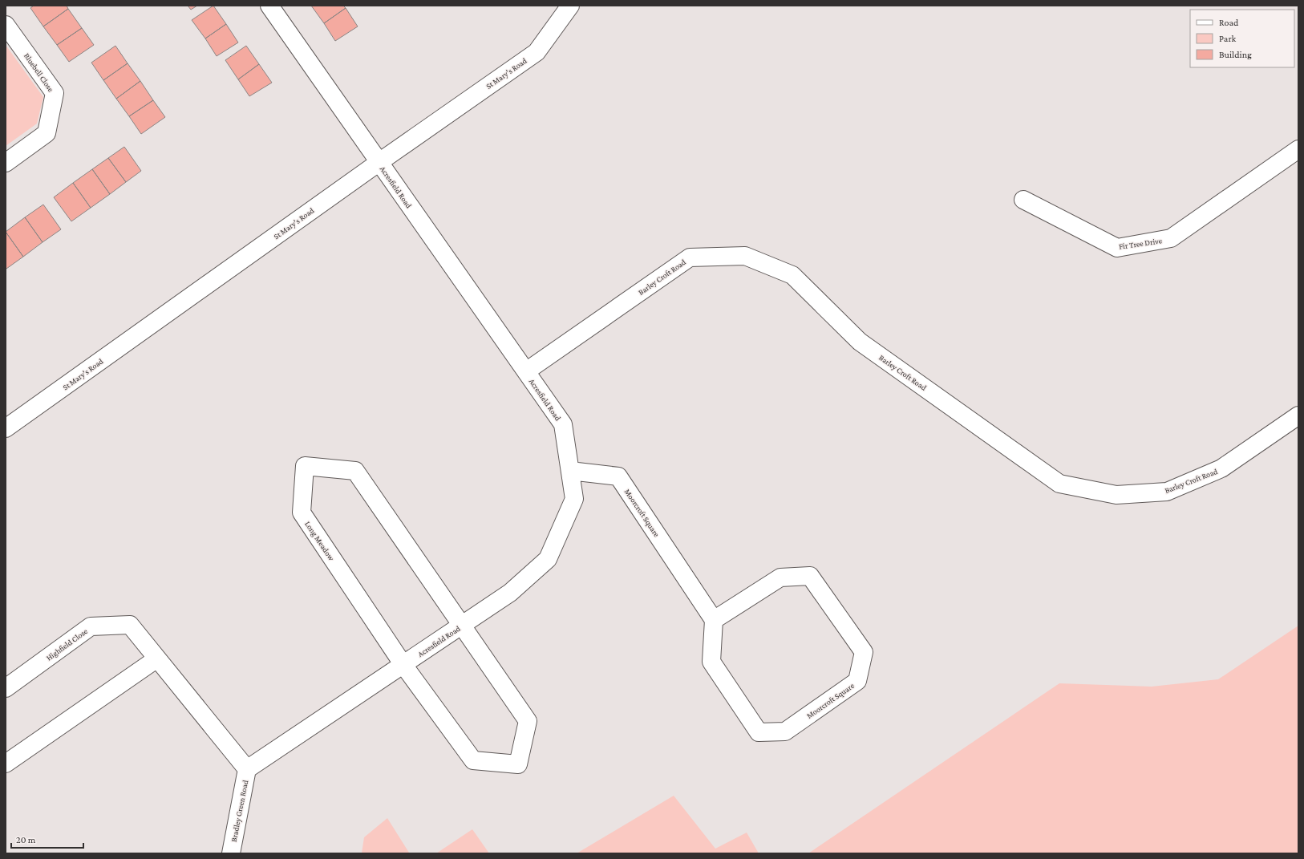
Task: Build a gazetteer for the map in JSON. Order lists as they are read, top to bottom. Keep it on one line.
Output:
{"streets":{"street":["Bluebell Close","St Mary's Road","Acresfield Road","Fir Tree Drive","Barley Croft Road","Moorcroft Square","Long Meadow","Highfield Close","Bradley Green Road"]},"crossings":[["St Mary's Road","Acresfield Road"],["Acresfield Road","Barley Croft Road"],["Acresfield Road","Moorcroft Square"],["Acresfield Road","Long Meadow"],["Acresfield Road","Highfield Close"],["Acresfield Road","Bradley Green Road"],["Highfield Close","Bradley Green Road"]],"legend":["Road","Park","Building"],"scale_bar":"20 m"}
